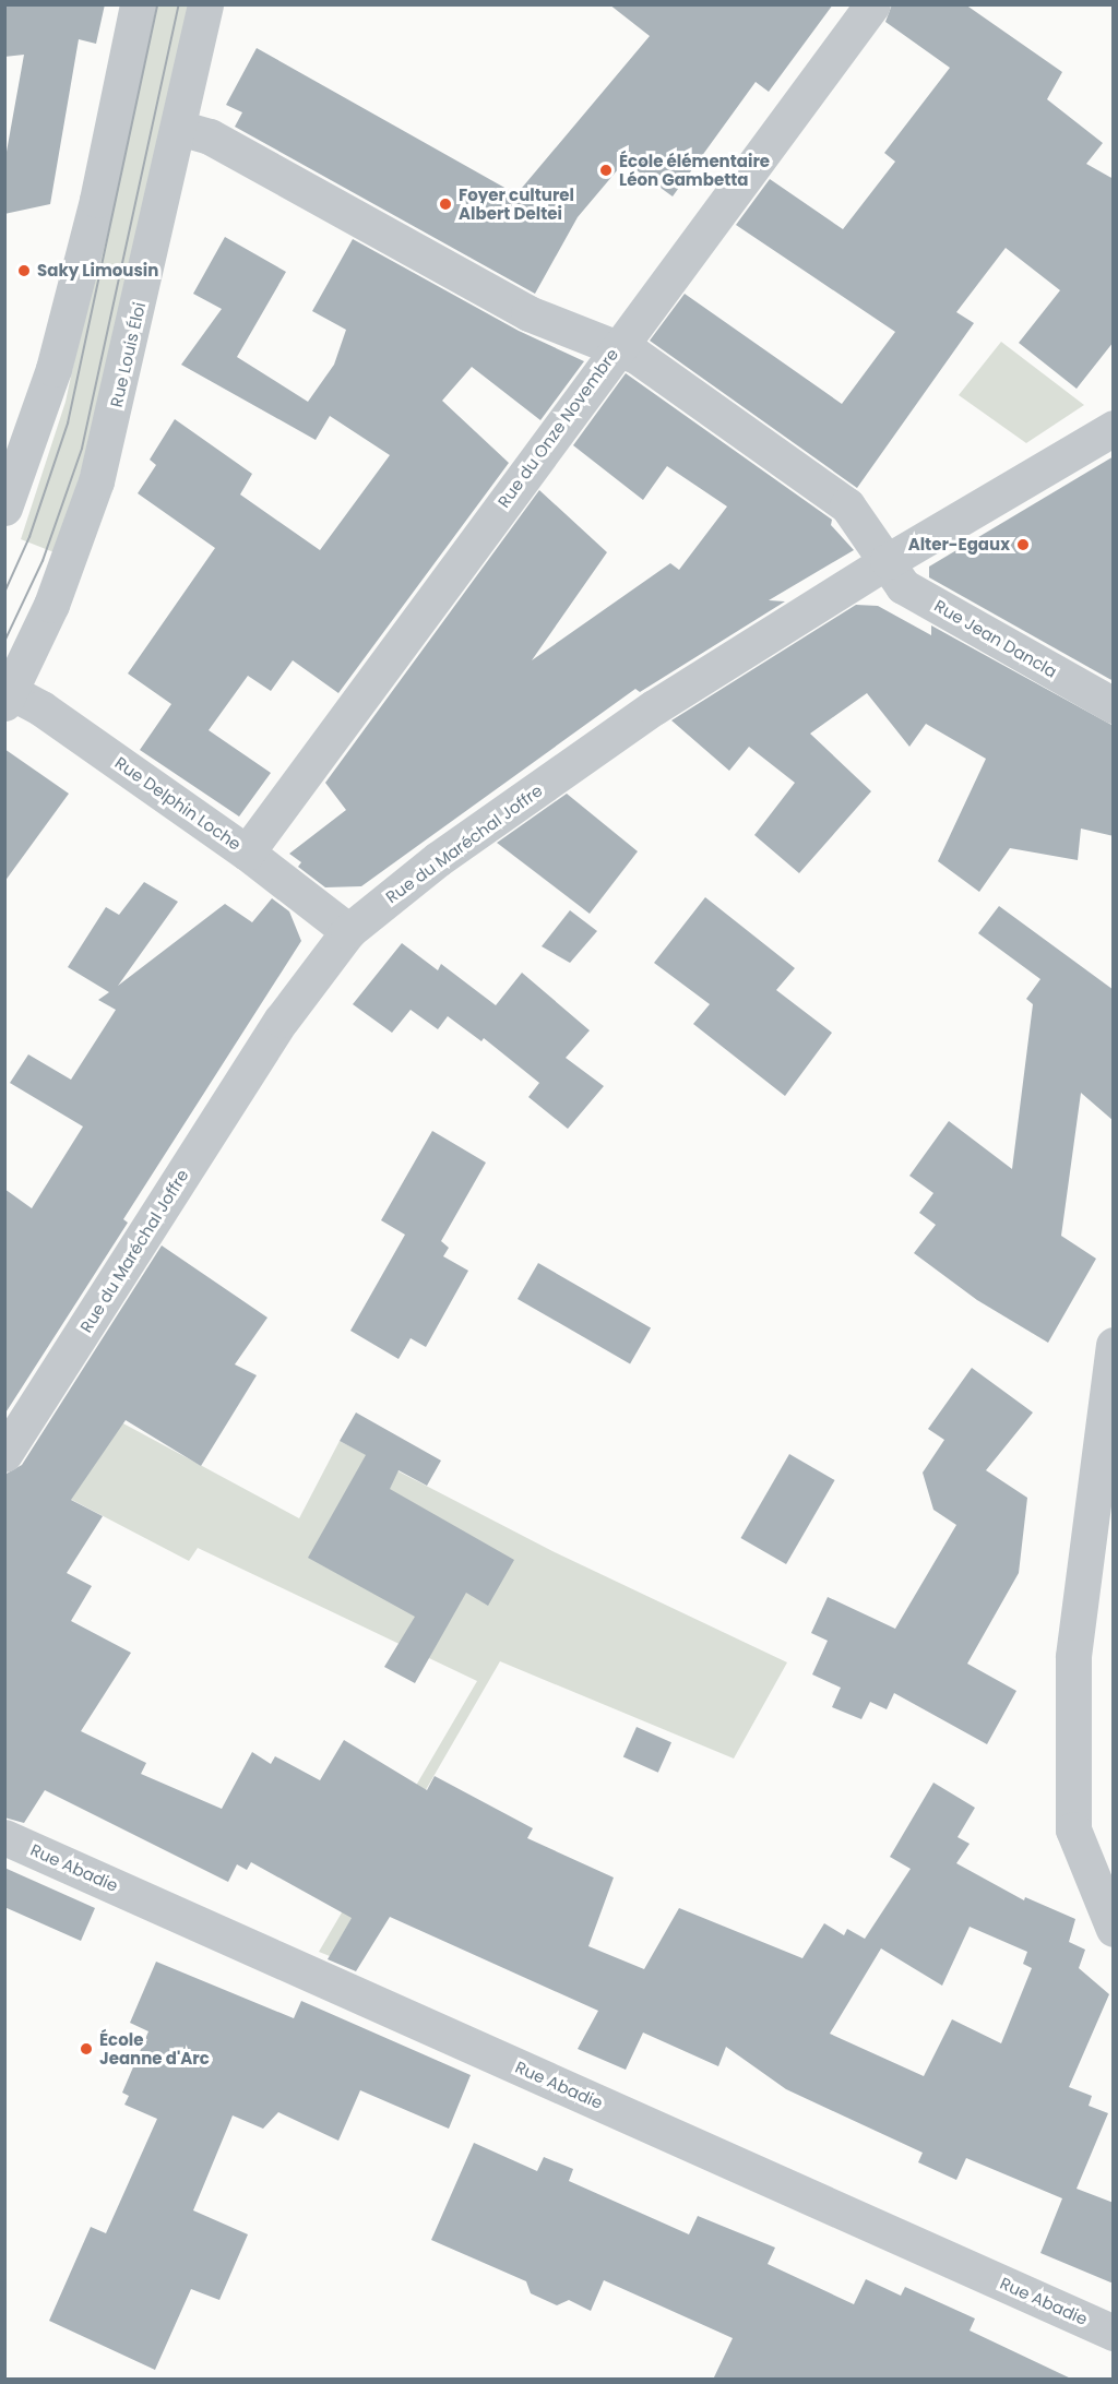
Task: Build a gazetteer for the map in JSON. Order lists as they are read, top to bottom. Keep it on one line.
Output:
{"streets":{"street":["Rue Louis Éloi","Rue du Onze Novembre","Rue Jean Dancla","Rue Delphin Loche","Rue du Maréchal Joffre","Rue Abadie"]},"crossings":[["Rue Louis Éloi","Rue Jean Dancla"],["Rue Louis Éloi","Rue Delphin Loche"],["Rue du Onze Novembre","Rue Jean Dancla"],["Rue du Onze Novembre","Rue Delphin Loche"],["Rue Jean Dancla","Rue du Maréchal Joffre"],["Rue Delphin Loche","Rue du Maréchal Joffre"]],"places":["École élémentaire Léon Gambetta","Foyer culturel Albert Deltei","Saky Limousin","Alter-Egaux","École Jeanne d'Arc"]}
